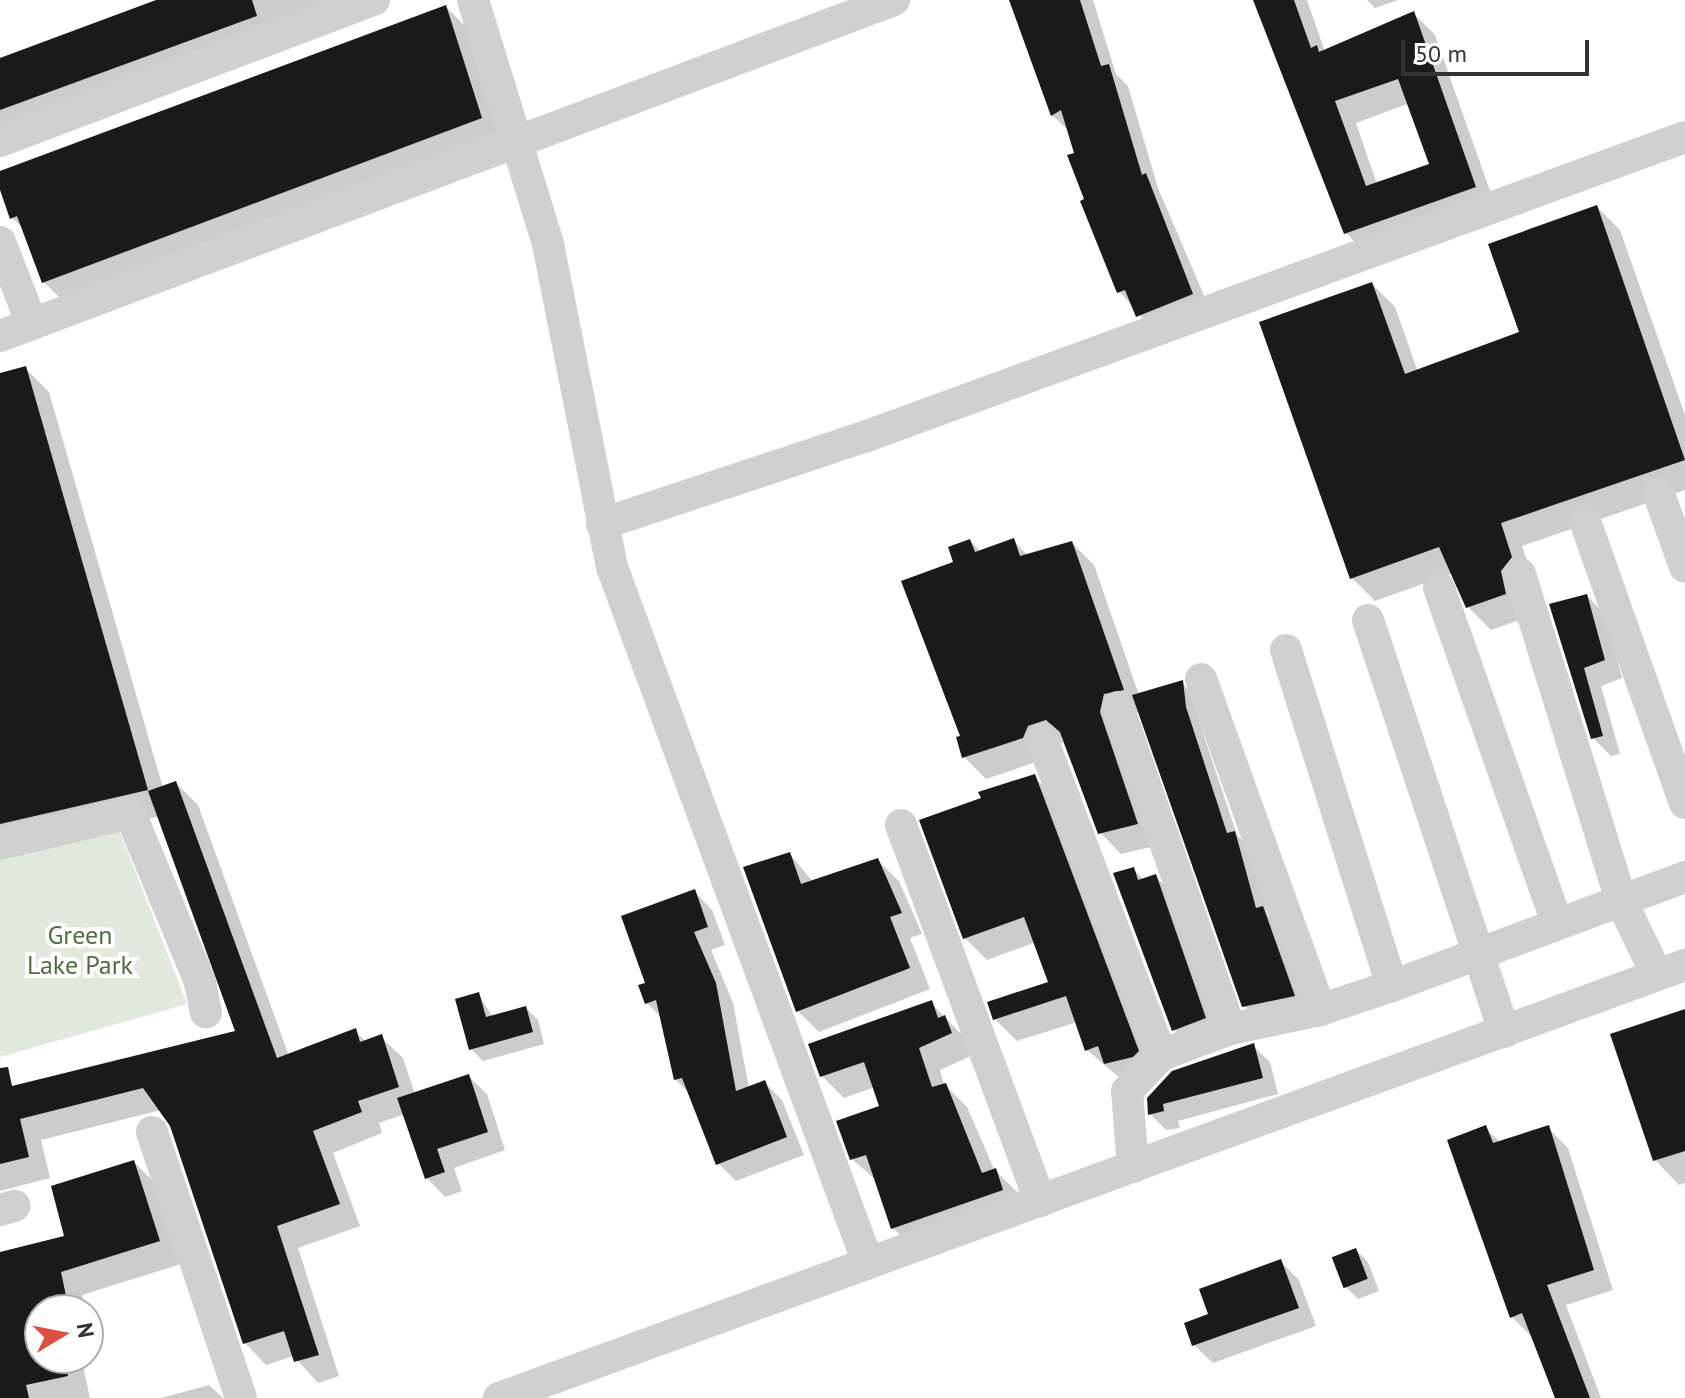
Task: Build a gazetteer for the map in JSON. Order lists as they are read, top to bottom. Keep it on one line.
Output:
{"parks":["Green Lake Park"],"scale_bar":"50 m","north":"right"}
